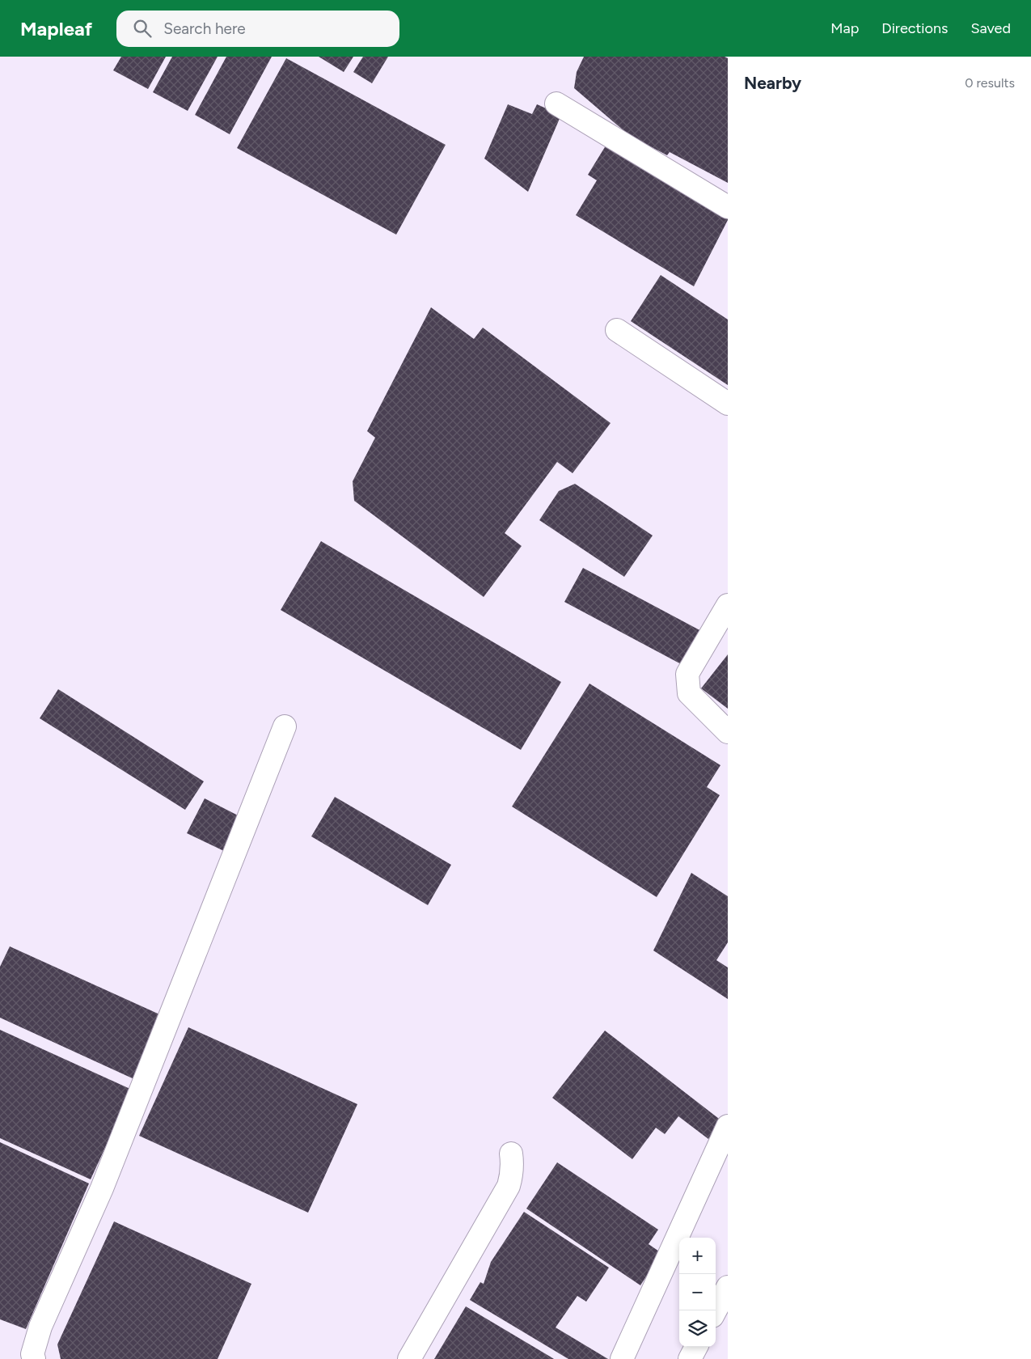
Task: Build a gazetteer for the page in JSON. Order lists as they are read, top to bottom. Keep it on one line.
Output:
{"page":{"header":"Mapleaf","search":"Search here","nav":["Map","Directions","Saved"],"heading":["Nearby","0 results"],"map_buttons":["+","−"]}}
